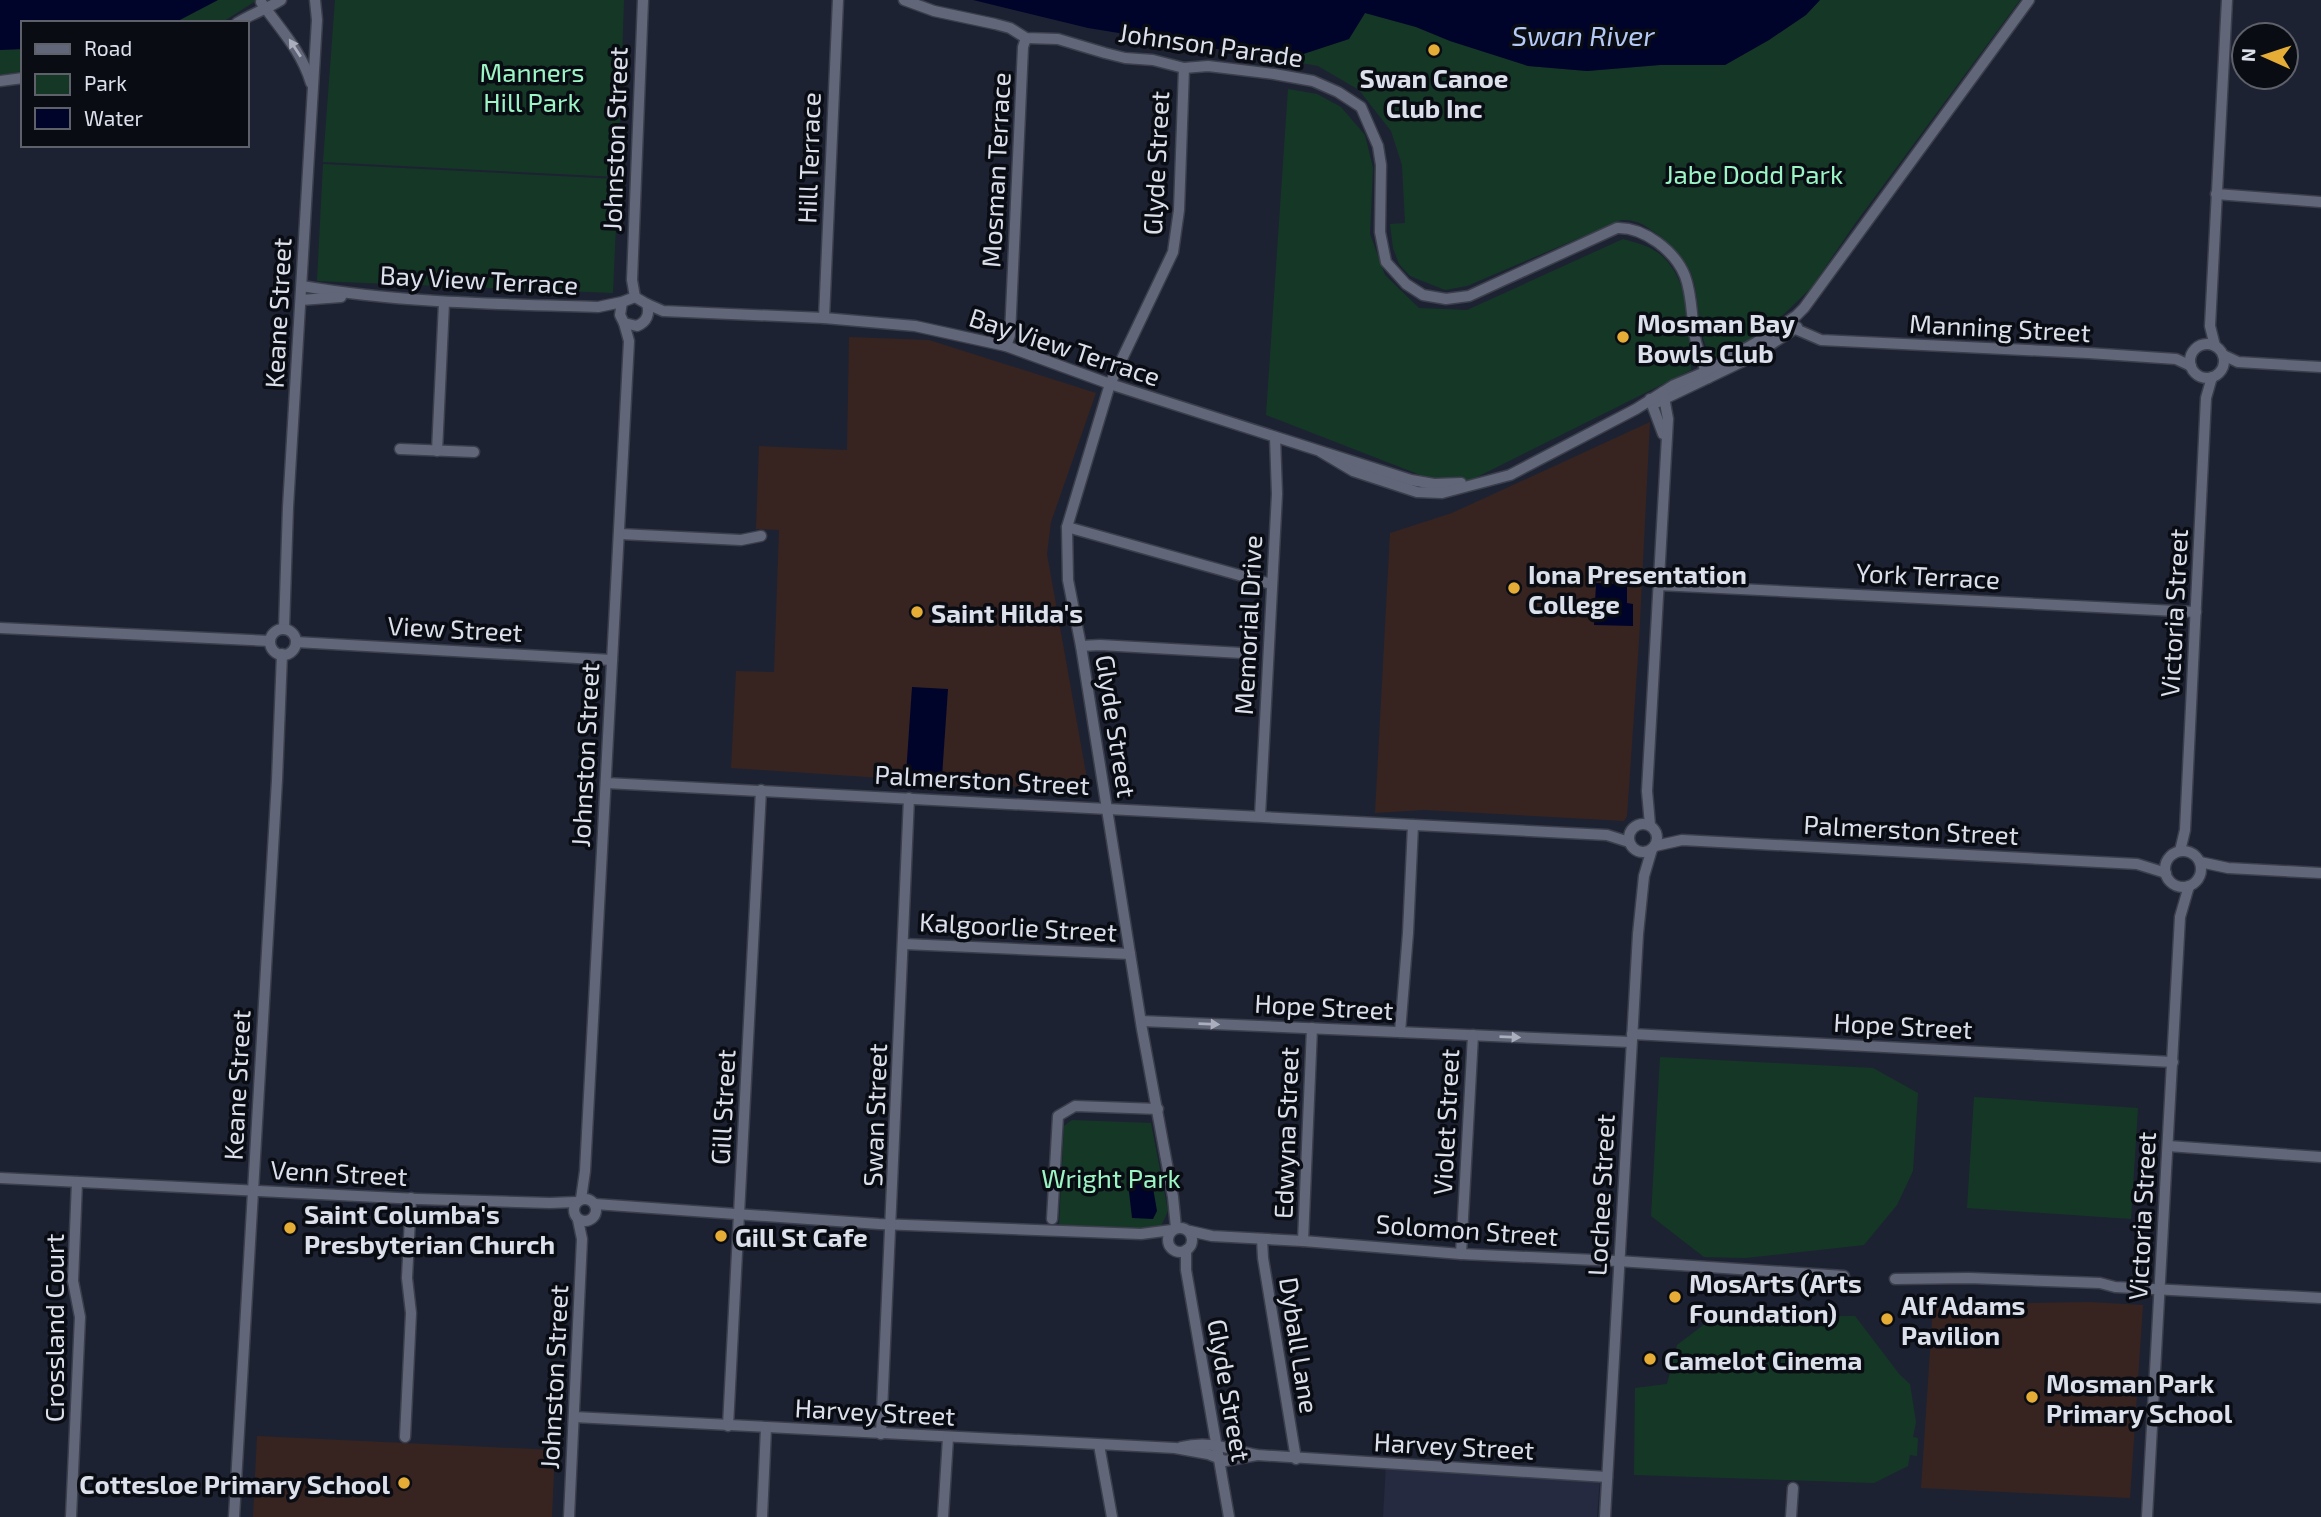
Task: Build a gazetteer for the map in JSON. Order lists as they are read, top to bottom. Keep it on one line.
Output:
{"streets":{"street":["Johnson Parade","Johnston Street","Hill Terrace","Glyde Street","Mosman Terrace","Bay View Terrace","Keane Street","Manning Street","York Terrace","Victoria Street","Memorial Drive","View Street","Palmerston Street","Kalgoorlie Street","Hope Street","Gill Street","Swan Street","Violet Street","Edwyna Street","Venn Street","Lochee Street","Solomon Street","Crossland Court","Dyball Lane","Harvey Street"]},"crossings":[["Johnson Parade","Glyde Street"],["Johnson Parade","Mosman Terrace"],["Johnson Parade","Bay View Terrace"],["Johnston Street","Bay View Terrace"],["Johnston Street","View Street"],["Johnston Street","Palmerston Street"],["Johnston Street","Venn Street"],["Johnston Street","Solomon Street"],["Johnston Street","Harvey Street"],["Hill Terrace","Bay View Terrace"],["Glyde Street","Bay View Terrace"],["Glyde Street","Palmerston Street"],["Glyde Street","Kalgoorlie Street"],["Glyde Street","Hope Street"],["Glyde Street","Solomon Street"],["Glyde Street","Harvey Street"],["Mosman Terrace","Bay View Terrace"],["Bay View Terrace","Keane Street"],["Bay View Terrace","Manning Street"],["Bay View Terrace","Memorial Drive"],["Keane Street","View Street"],["Keane Street","Venn Street"],["Manning Street","Victoria Street"],["York Terrace","Victoria Street"],["Victoria Street","Palmerston Street"],["Victoria Street","Hope Street"],["Memorial Drive","Palmerston Street"],["Palmerston Street","Gill Street"],["Palmerston Street","Swan Street"],["Palmerston Street","Lochee Street"],["Kalgoorlie Street","Swan Street"],["Hope Street","Violet Street"],["Hope Street","Edwyna Street"],["Hope Street","Lochee Street"],["Gill Street","Solomon Street"],["Gill Street","Harvey Street"],["Swan Street","Solomon Street"],["Swan Street","Harvey Street"],["Violet Street","Solomon Street"],["Edwyna Street","Solomon Street"],["Venn Street","Solomon Street"],["Venn Street","Crossland Court"],["Lochee Street","Solomon Street"],["Lochee Street","Harvey Street"],["Solomon Street","Dyball Lane"],["Dyball Lane","Harvey Street"]],"water":["Swan River"],"parks":["Manners Hill Park","Jabe Dodd Park","Wright Park"],"places":["Swan Canoe Club Inc","Mosman Bay Bowls Club","Iona Presentation College","Saint Hilda's","Saint Columba's Presbyterian Church","Gill St Cafe","MosArts (Arts Foundation)","Alf Adams Pavilion","Camelot Cinema","Mosman Park Primary School","Cottesloe Primary School"],"legend":["Road","Park","Water"],"north":"left"}
